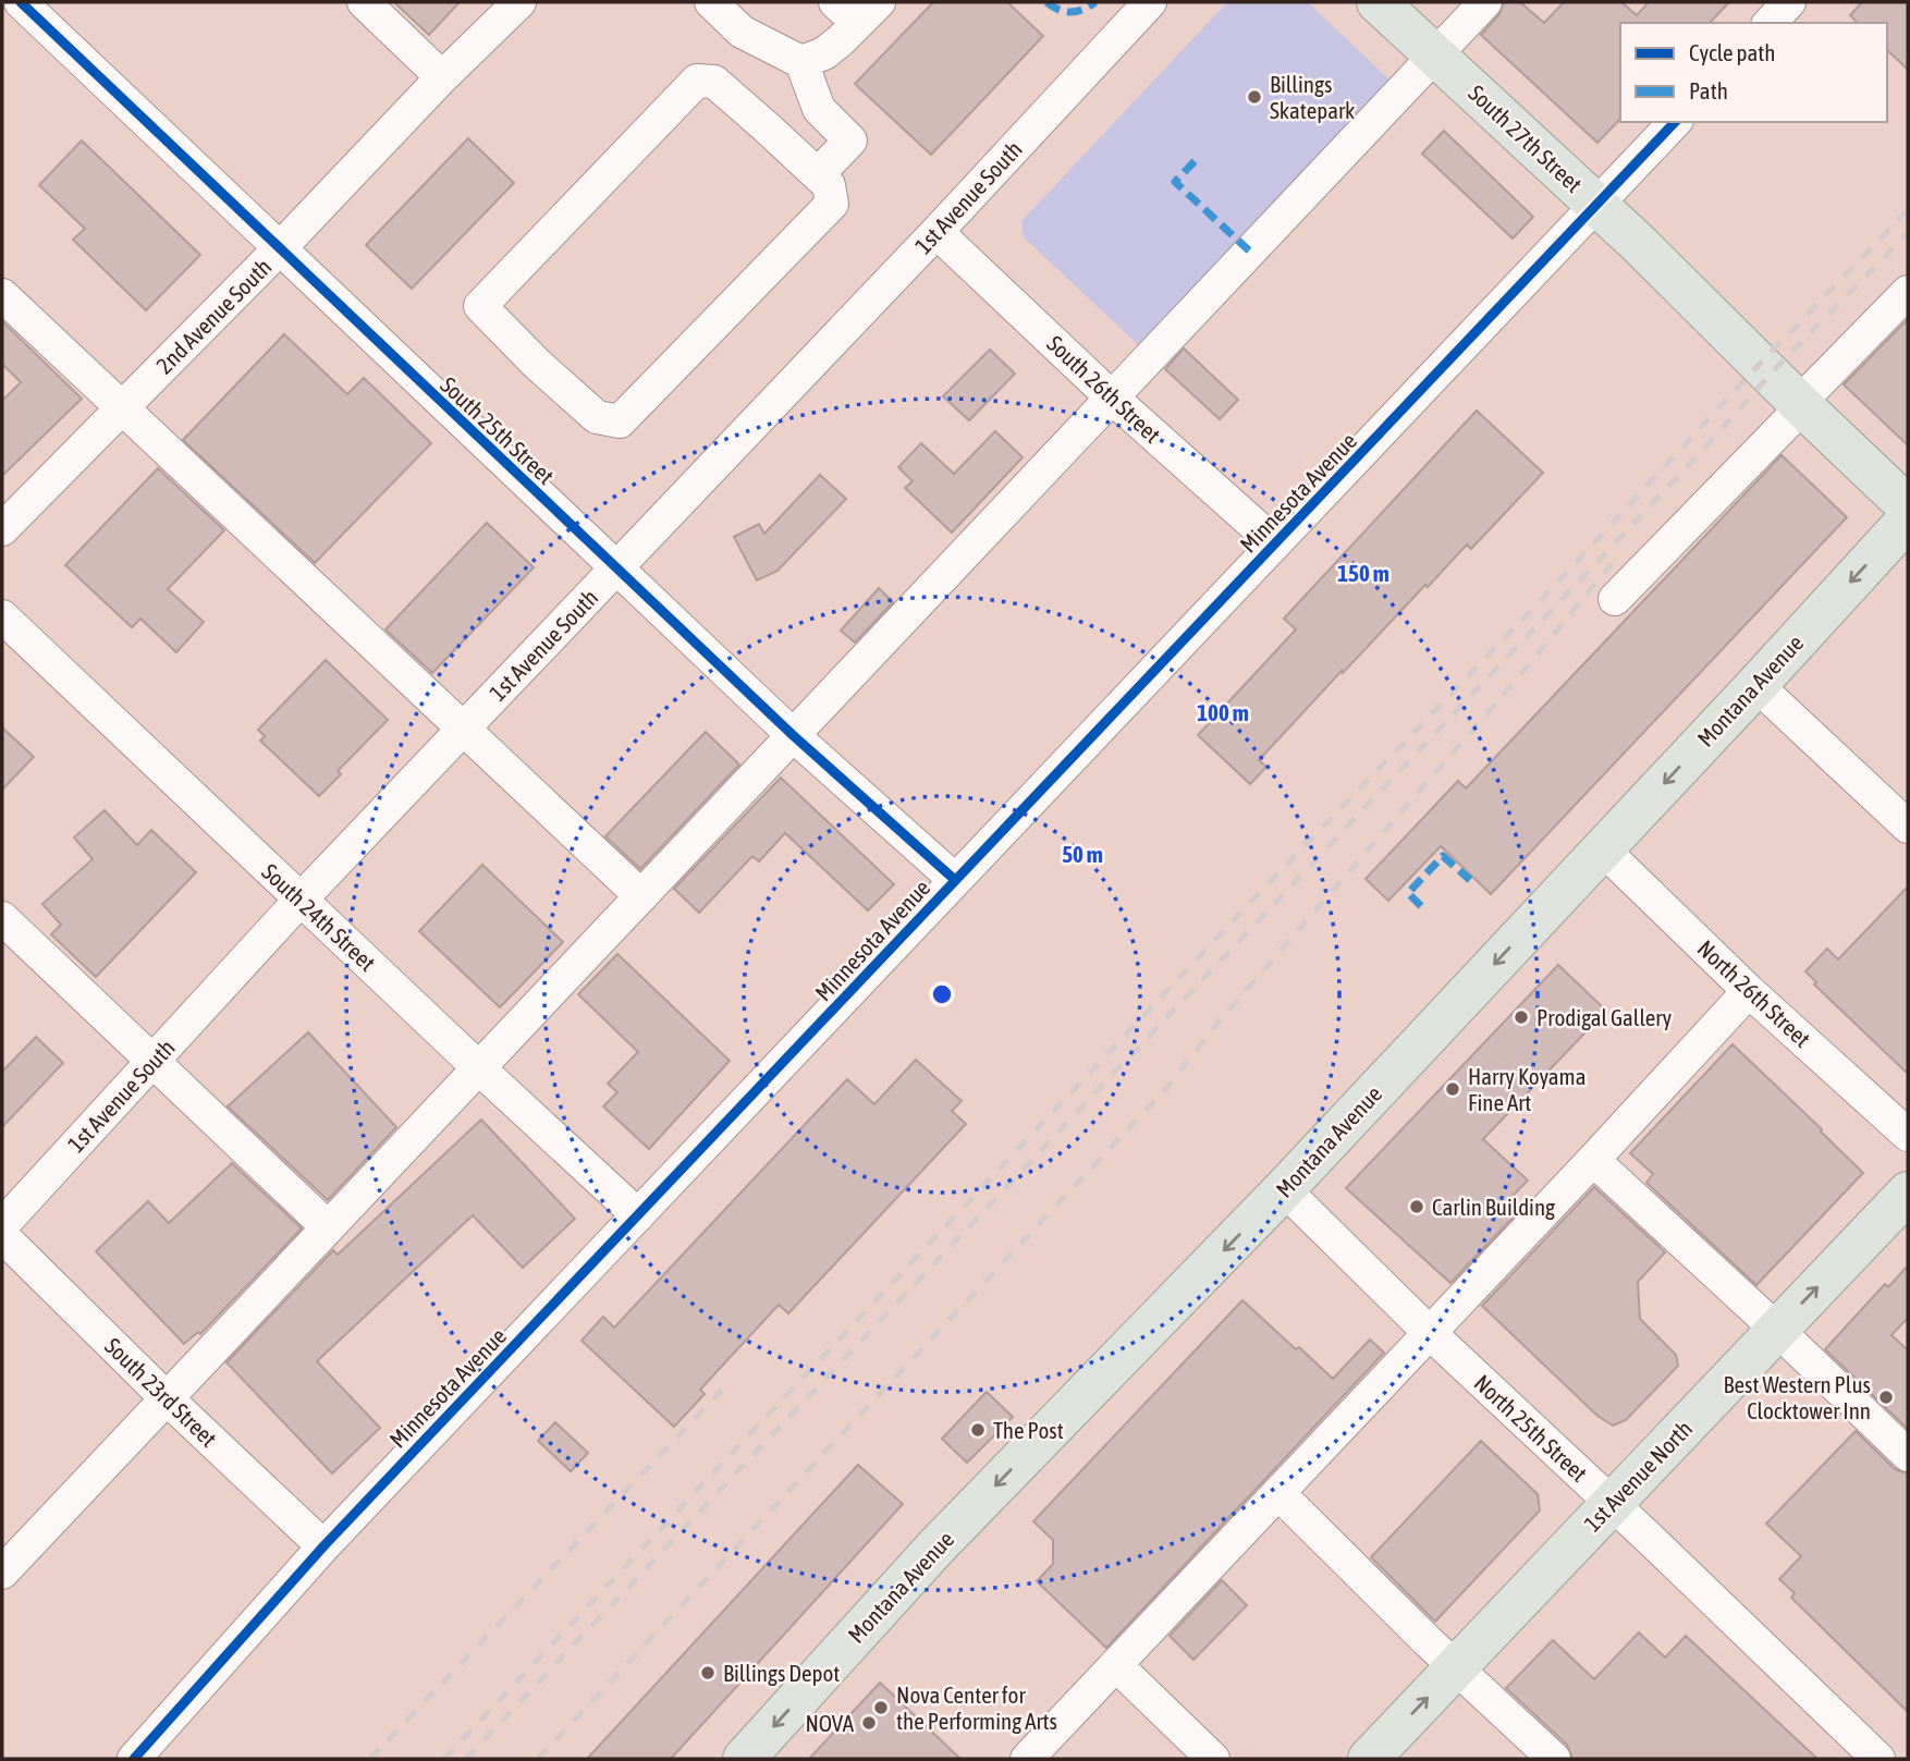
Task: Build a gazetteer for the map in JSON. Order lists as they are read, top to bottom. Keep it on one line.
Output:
{"streets":{"main road":["South 27th Street","Montana Avenue","1st Avenue North"],"street":["1st Avenue South","2nd Avenue South","South 26th Street","South 25th Street","Minnesota Avenue","South 24th Street","North 26th Street","South 23rd Street","North 25th Street"]},"crossings":[["South 27th Street","Minnesota Avenue"],["1st Avenue South","South 26th Street"],["1st Avenue South","South 25th Street"],["1st Avenue South","South 24th Street"],["2nd Avenue South","South 25th Street"],["South 26th Street","Minnesota Avenue"],["South 25th Street","Minnesota Avenue"],["Minnesota Avenue","South 24th Street"],["Minnesota Avenue","South 23rd Street"],["Montana Avenue","North 26th Street"],["Montana Avenue","North 25th Street"],["North 25th Street","1st Avenue North"]],"one_way":["Montana Avenue","1st Avenue North"],"places":["Billings Skatepark","Prodigal Gallery","Harry Koyama Fine Art","Carlin Building","Best Western Plus Clocktower Inn","The Post","Billings Depot","Nova Center for the Performing Arts","NOVA"],"legend":["Cycle path","Path"],"rings":["150 m","100 m","50 m"]}
